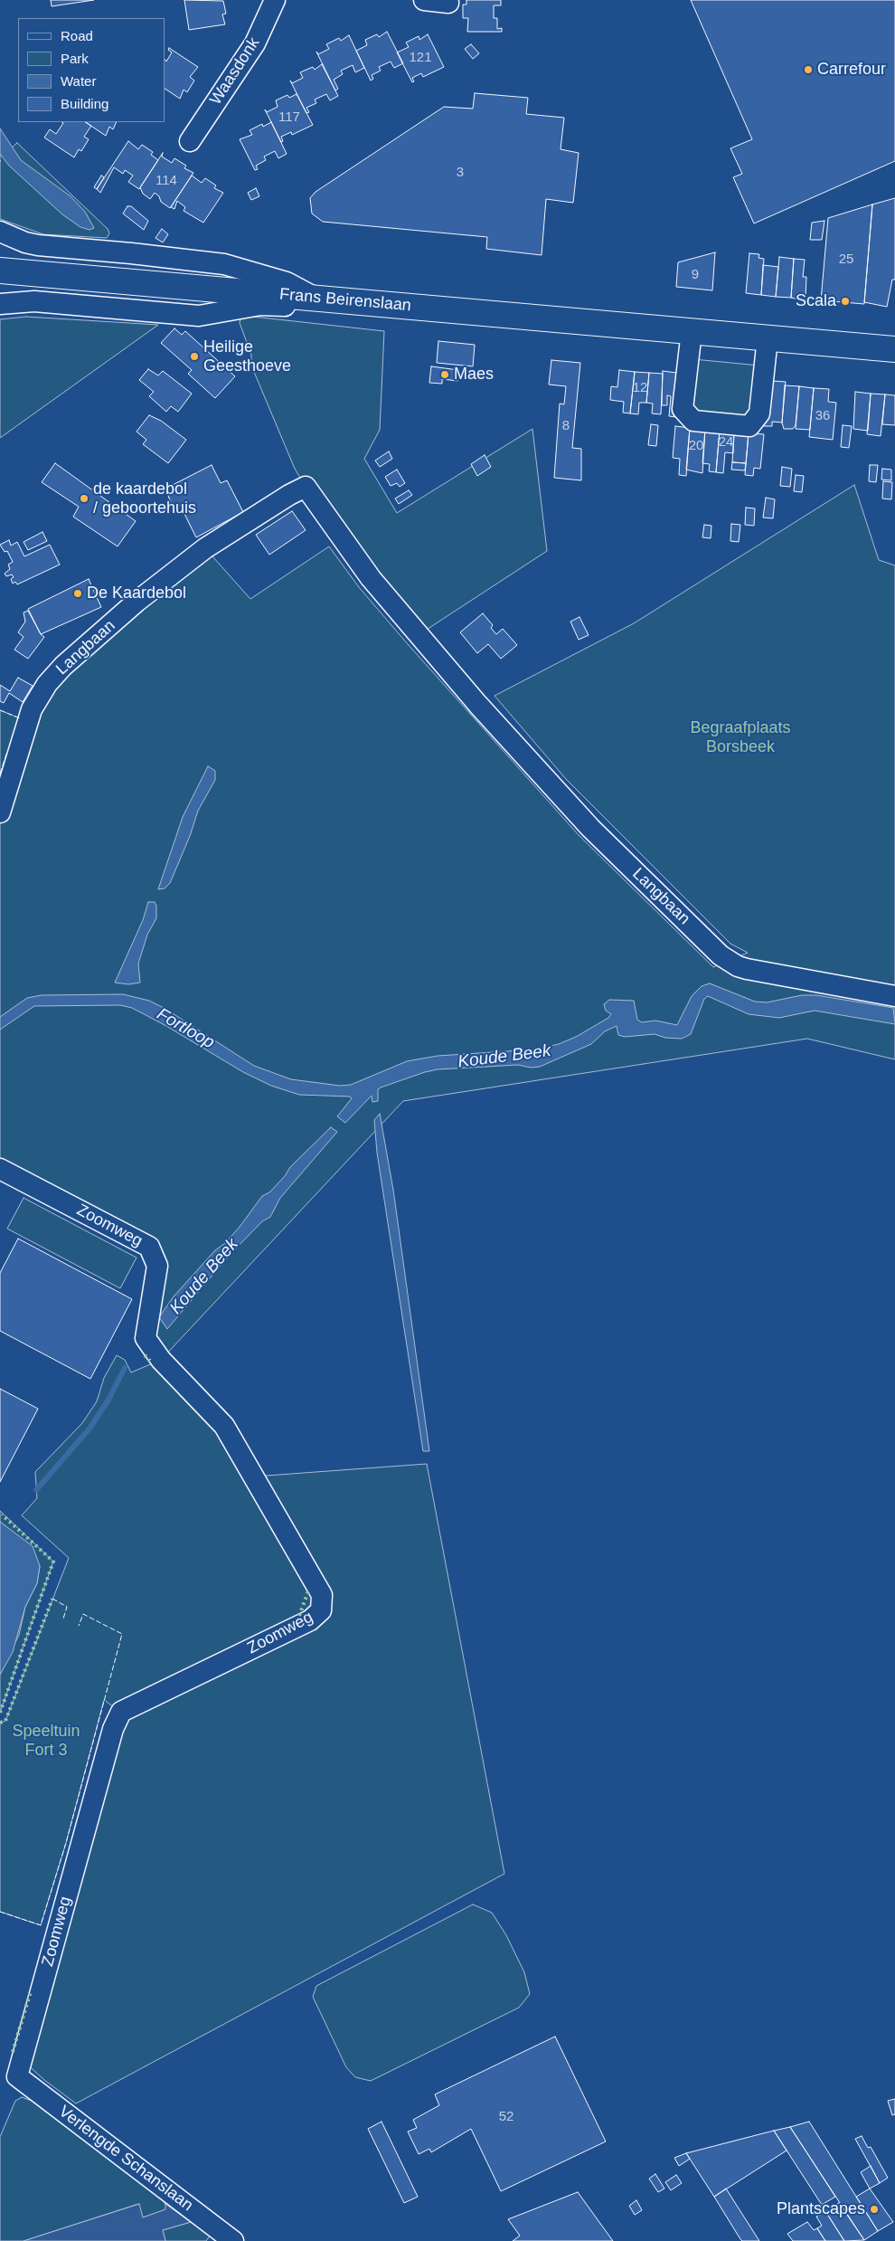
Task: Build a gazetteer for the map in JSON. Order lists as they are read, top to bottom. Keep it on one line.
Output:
{"streets":{"main road":["Frans Beirenslaan"],"street":["Waasdonk","Langbaan","Zoomweg","Verlengde Schanslaan"]},"crossings":[["Zoomweg","Verlengde Schanslaan"]],"water":["Fortloop","Koude Beek"],"parks":["Begraafplaats Borsbeek","Speeltuin Fort 3"],"places":["Carrefour","Scala","Heilige Geesthoeve","Maes","de kaardebol / geboortehuis","De Kaardebol","Plantscapes"],"house_numbers":["121","117","3","114","25","9","12","36","8","24","20","52"],"legend":["Road","Park","Water","Building"]}
